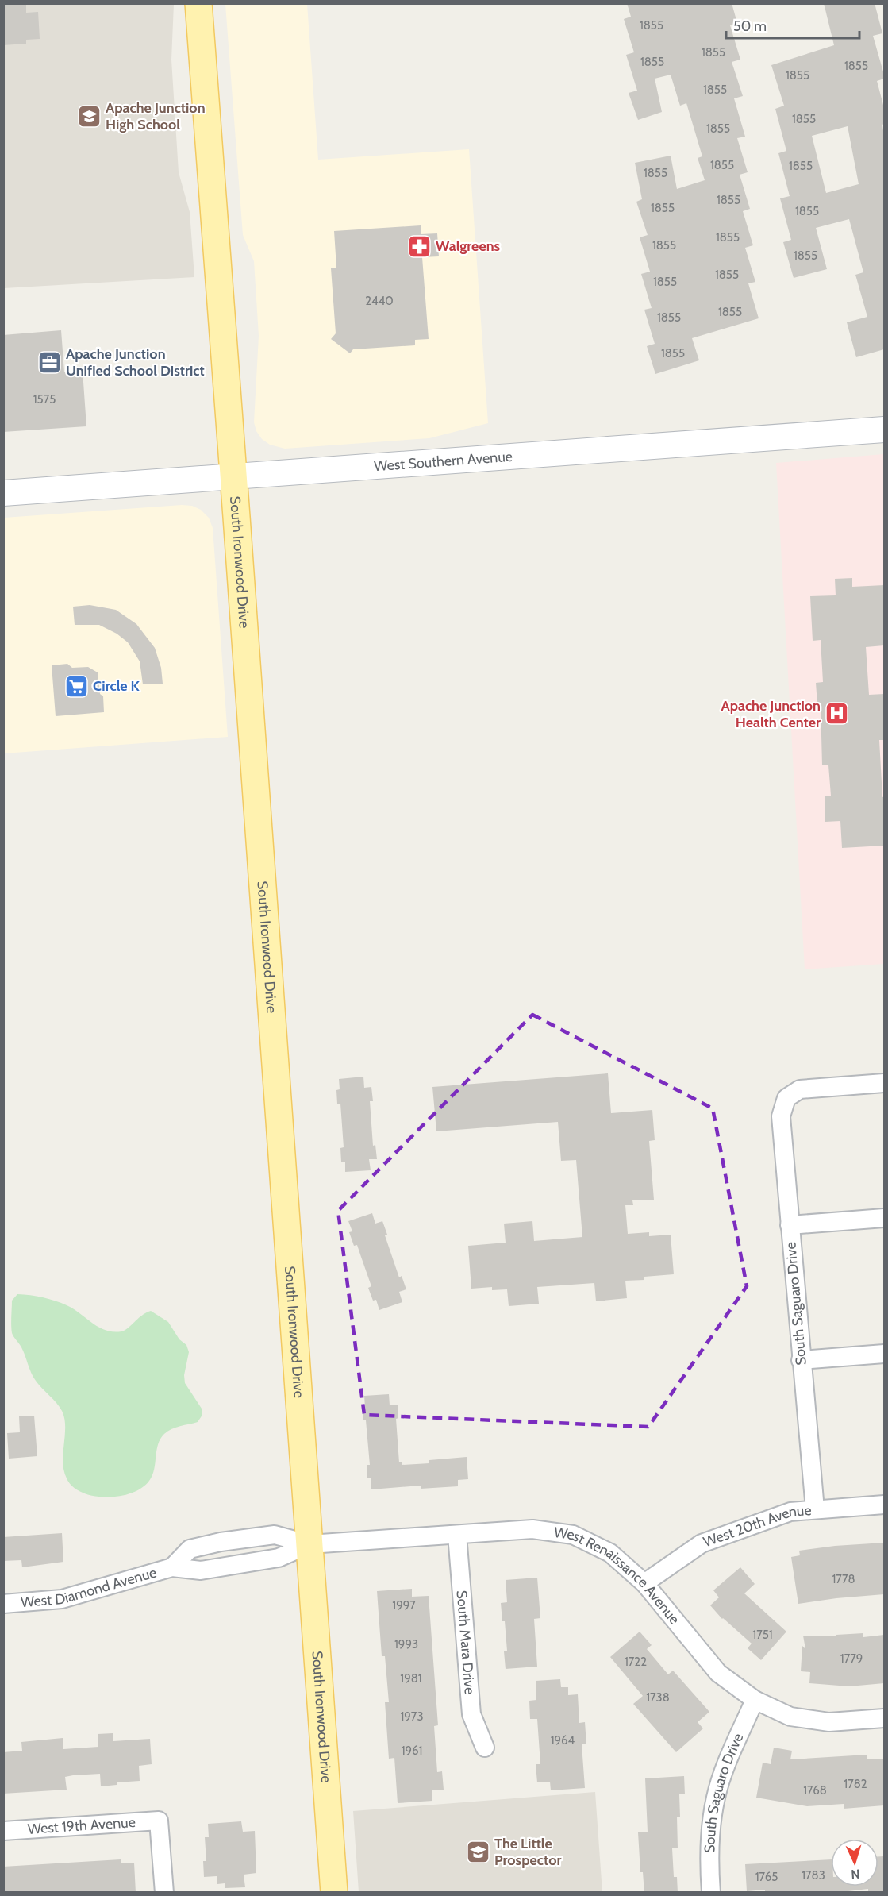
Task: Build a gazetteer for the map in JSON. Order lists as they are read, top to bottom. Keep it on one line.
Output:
{"streets":{"main road":["West Southern Avenue","South Ironwood Drive"],"street":["South Saguaro Drive","West 20th Avenue","West Renaissance Avenue","West Diamond Avenue","South Mara Drive","West 19th Avenue"]},"crossings":[["West Southern Avenue","South Ironwood Drive"],["South Ironwood Drive","West Renaissance Avenue"],["South Ironwood Drive","West Diamond Avenue"],["South Saguaro Drive","West 20th Avenue"],["South Saguaro Drive","West Renaissance Avenue"],["West 20th Avenue","West Renaissance Avenue"],["West Renaissance Avenue","West Diamond Avenue"],["West Renaissance Avenue","South Mara Drive"]],"places":{"school or university":["Apache Junction High School","The Little Prospector"],"pharmacy":["Walgreens"],"office":["Apache Junction Unified School District"],"supermarket":["Circle K"],"hospital":["Apache Junction Health Center"]},"house_numbers":["1855","1855","1855","1855","1855","1855","1855","1855","1855","1855","1855","1855","1855","1855","1855","1855","1855","1855","1855","2440","1855","1855","1855","1575","1778","1997","1751","1993","1779","1722","1981","1738","1973","1964","1961","1782","1768","1783","1765"],"scale_bar":"50 m","north":"bottom"}
